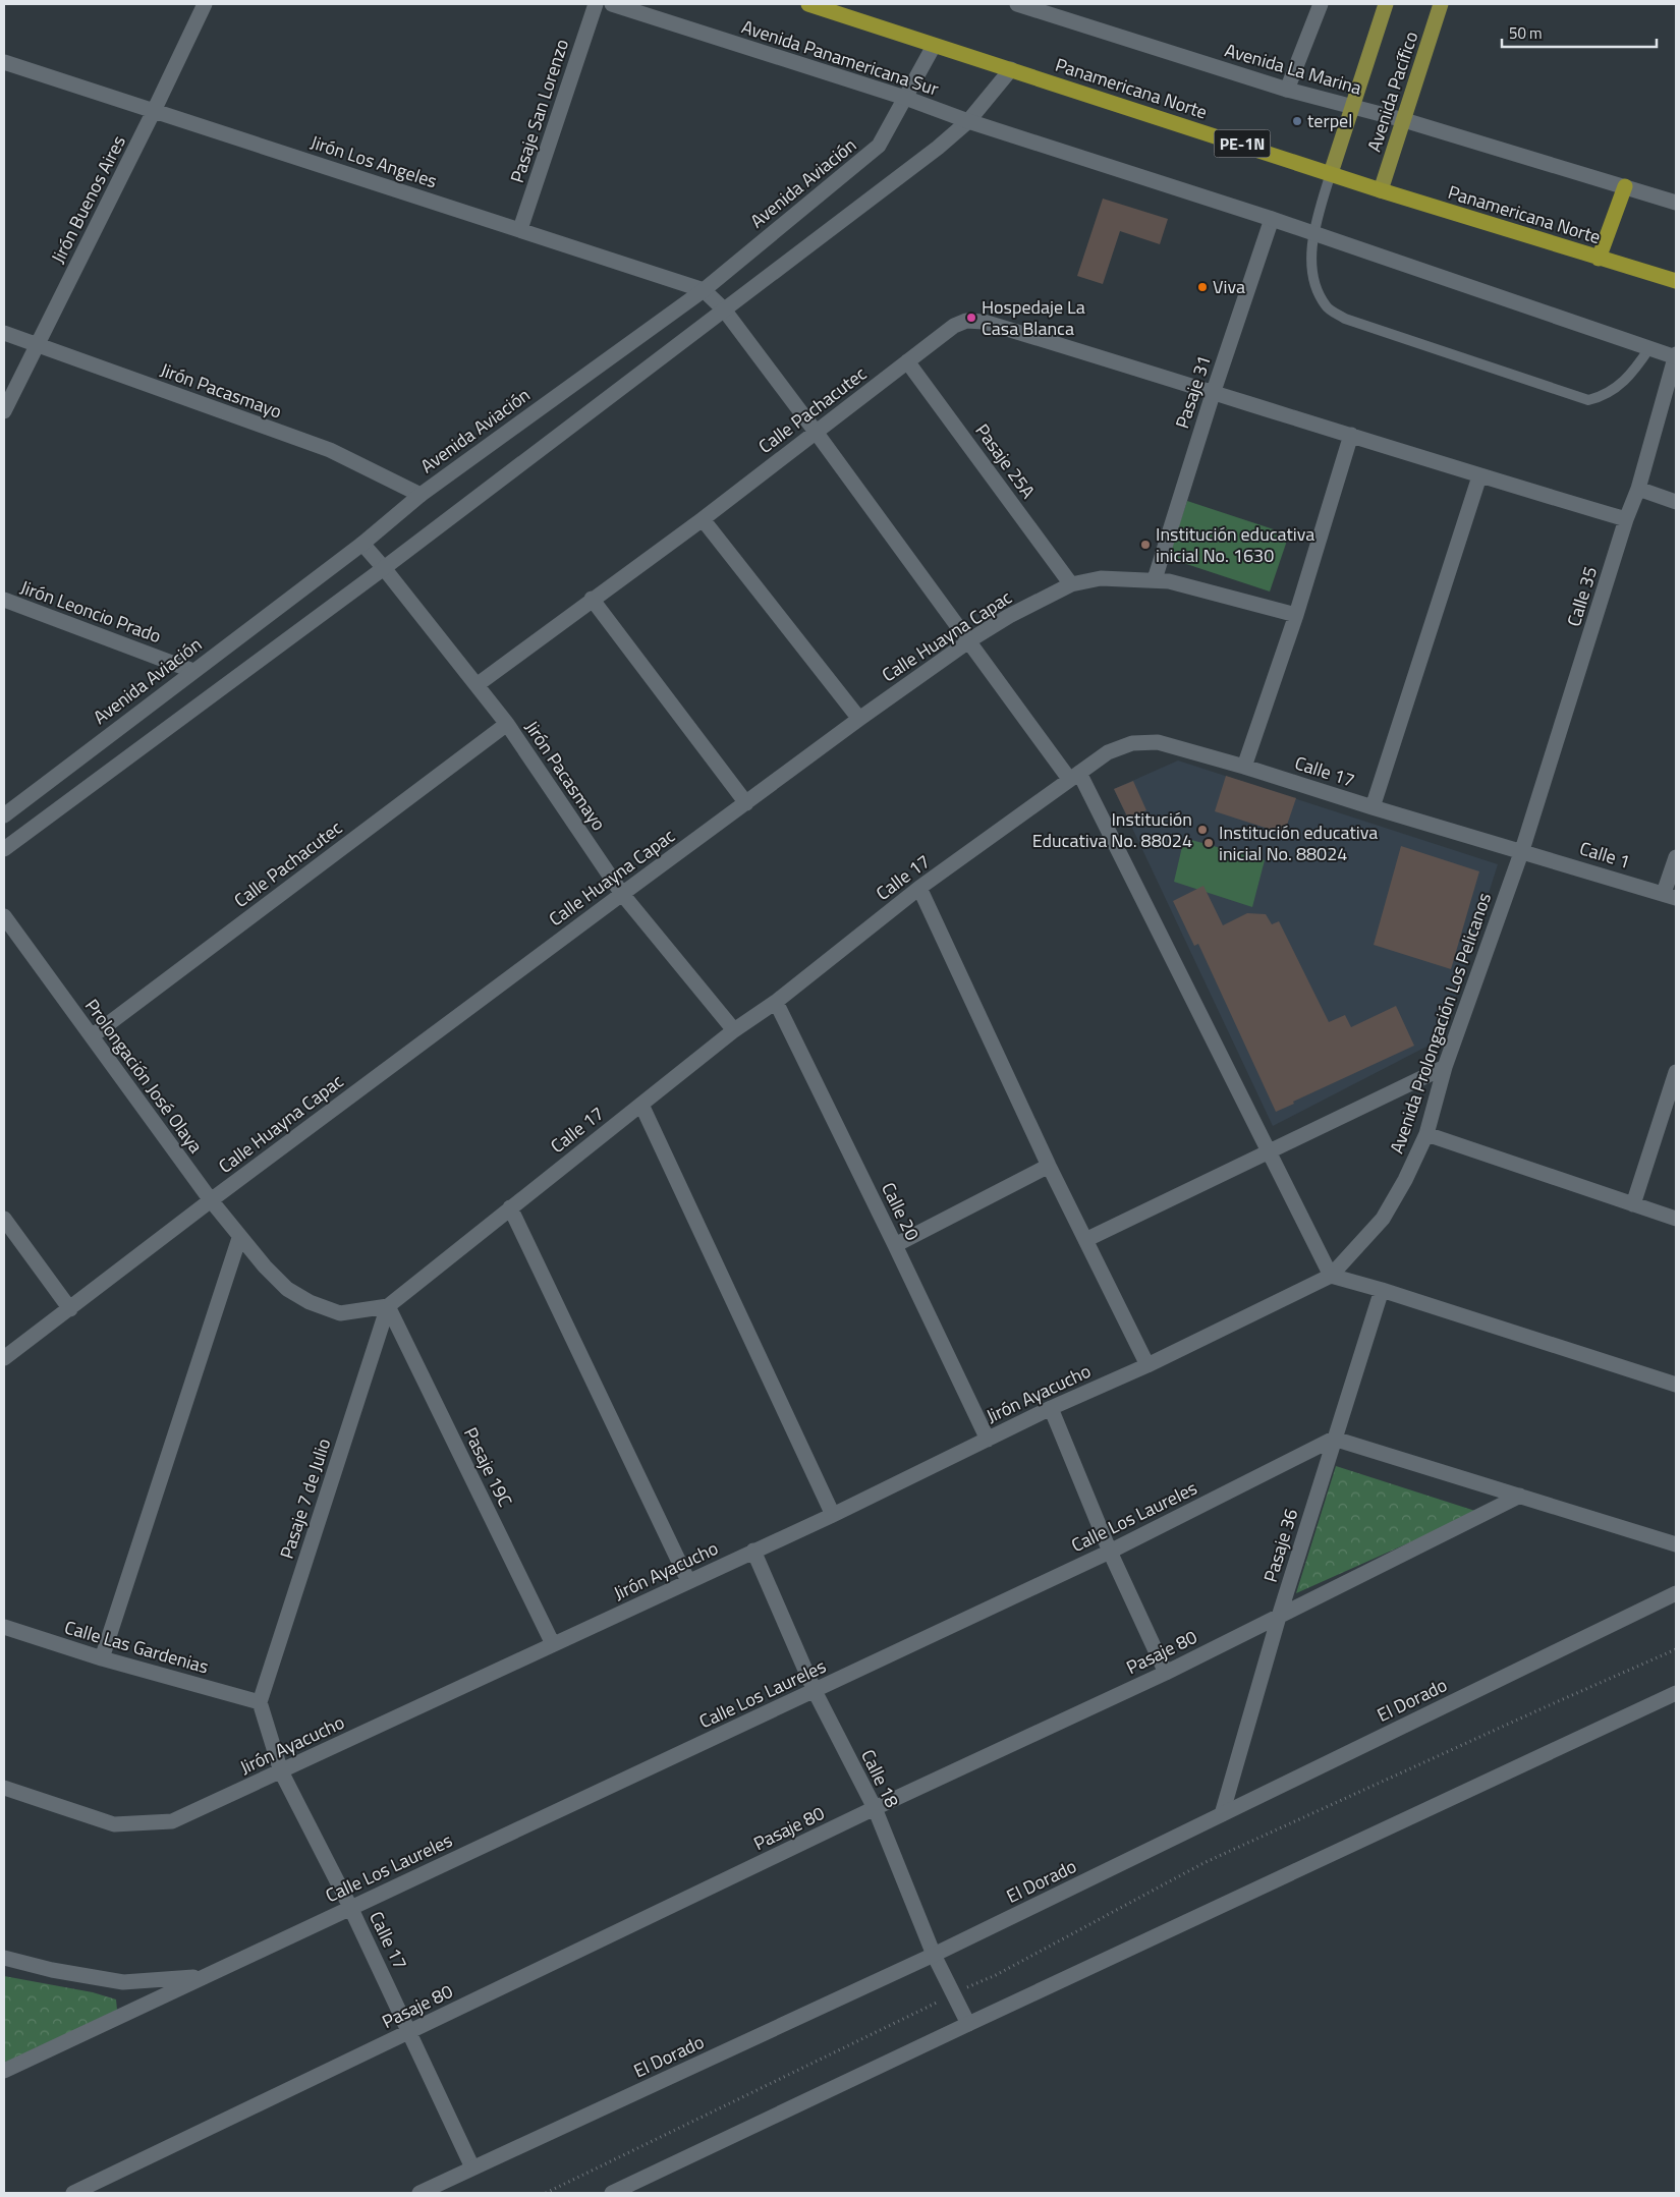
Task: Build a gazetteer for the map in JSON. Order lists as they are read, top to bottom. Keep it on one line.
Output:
{"streets":{"highway":["Panamericana Norte","PE-1N"],"main road":["Avenida Pacífico"],"street":["Avenida Panamericana Sur","Avenida La Marina","Pasaje San Lorenzo","Jirón Los Angeles","Avenida Aviación","Jirón Buenos Aires","Jirón Pacasmayo","Pasaje 31","Calle Pachacutec","Pasaje 25A","Calle 35","Jirón Leoncio Prado","Calle Huayna Capac","Calle 17","Calle 1","Avenida Prolongación Los Pelicanos","Prolongación José Olaya","Calle 20","Jirón Ayacucho","Pasaje 19C","Pasaje 7 de Julio","Calle Los Laureles","Pasaje 36","Calle Las Gardenias","Pasaje 80","El Dorado","Calle 18"]},"crossings":[["Avenida Panamericana Sur","Avenida Aviación"],["Avenida Panamericana Sur","Pasaje 31"],["Avenida Panamericana Sur","Calle 35"],["Avenida La Marina","Avenida Pacífico"],["Panamericana Norte","Avenida Pacífico"],["Panamericana Norte","Avenida Aviación"],["Pasaje San Lorenzo","Jirón Los Angeles"],["Jirón Los Angeles","Avenida Aviación"],["Jirón Los Angeles","Jirón Buenos Aires"],["Jirón Los Angeles","Calle Pachacutec"],["Jirón Los Angeles","Calle Huayna Capac"],["Jirón Los Angeles","Calle 17"],["Jirón Los Angeles","Avenida Prolongación Los Pelicanos"],["Jirón Los Angeles","Jirón Ayacucho"],["Avenida Aviación","Jirón Pacasmayo"],["Avenida Aviación","Jirón Leoncio Prado"],["Jirón Buenos Aires","Jirón Pacasmayo"],["Jirón Pacasmayo","Calle Pachacutec"],["Jirón Pacasmayo","Calle Huayna Capac"],["Jirón Pacasmayo","Calle 17"],["Pasaje 31","Calle Pachacutec"],["Pasaje 31","Calle Huayna Capac"],["Calle Pachacutec","Pasaje 25A"],["Calle Pachacutec","Calle 35"],["Calle Pachacutec","Prolongación José Olaya"],["Pasaje 25A","Calle Huayna Capac"],["Calle 35","Calle 17"],["Calle 35","Calle 1"],["Calle 35","Avenida Prolongación Los Pelicanos"],["Calle Huayna Capac","Prolongación José Olaya"],["Calle 17","Calle 1"],["Calle 17","Avenida Prolongación Los Pelicanos"],["Calle 17","Prolongación José Olaya"],["Calle 17","Calle 20"],["Calle 17","Jirón Ayacucho"],["Calle 17","Pasaje 19C"],["Calle 17","Pasaje 7 de Julio"],["Calle 17","Calle Los Laureles"],["Calle 17","Calle Las Gardenias"],["Calle 17","Pasaje 80"],["Calle 17","El Dorado"],["Calle 1","Avenida Prolongación Los Pelicanos"],["Avenida Prolongación Los Pelicanos","Jirón Ayacucho"],["Prolongación José Olaya","Pasaje 19C"],["Prolongación José Olaya","Pasaje 7 de Julio"],["Calle 20","Jirón Ayacucho"],["Jirón Ayacucho","Pasaje 19C"],["Jirón Ayacucho","Calle 18"],["Pasaje 19C","Pasaje 7 de Julio"],["Pasaje 7 de Julio","Calle Las Gardenias"],["Calle Los Laureles","Pasaje 36"],["Calle Los Laureles","Calle 18"],["Pasaje 36","Pasaje 80"],["Pasaje 36","El Dorado"],["Pasaje 80","Calle 18"],["El Dorado","Calle 18"]],"places":["terpel","Viva","Hospedaje La Casa Blanca","Institución educativa inicial No. 1630","Institución Educativa No. 88024","Institución educativa inicial No. 88024"],"scale_bar":"50 m"}
